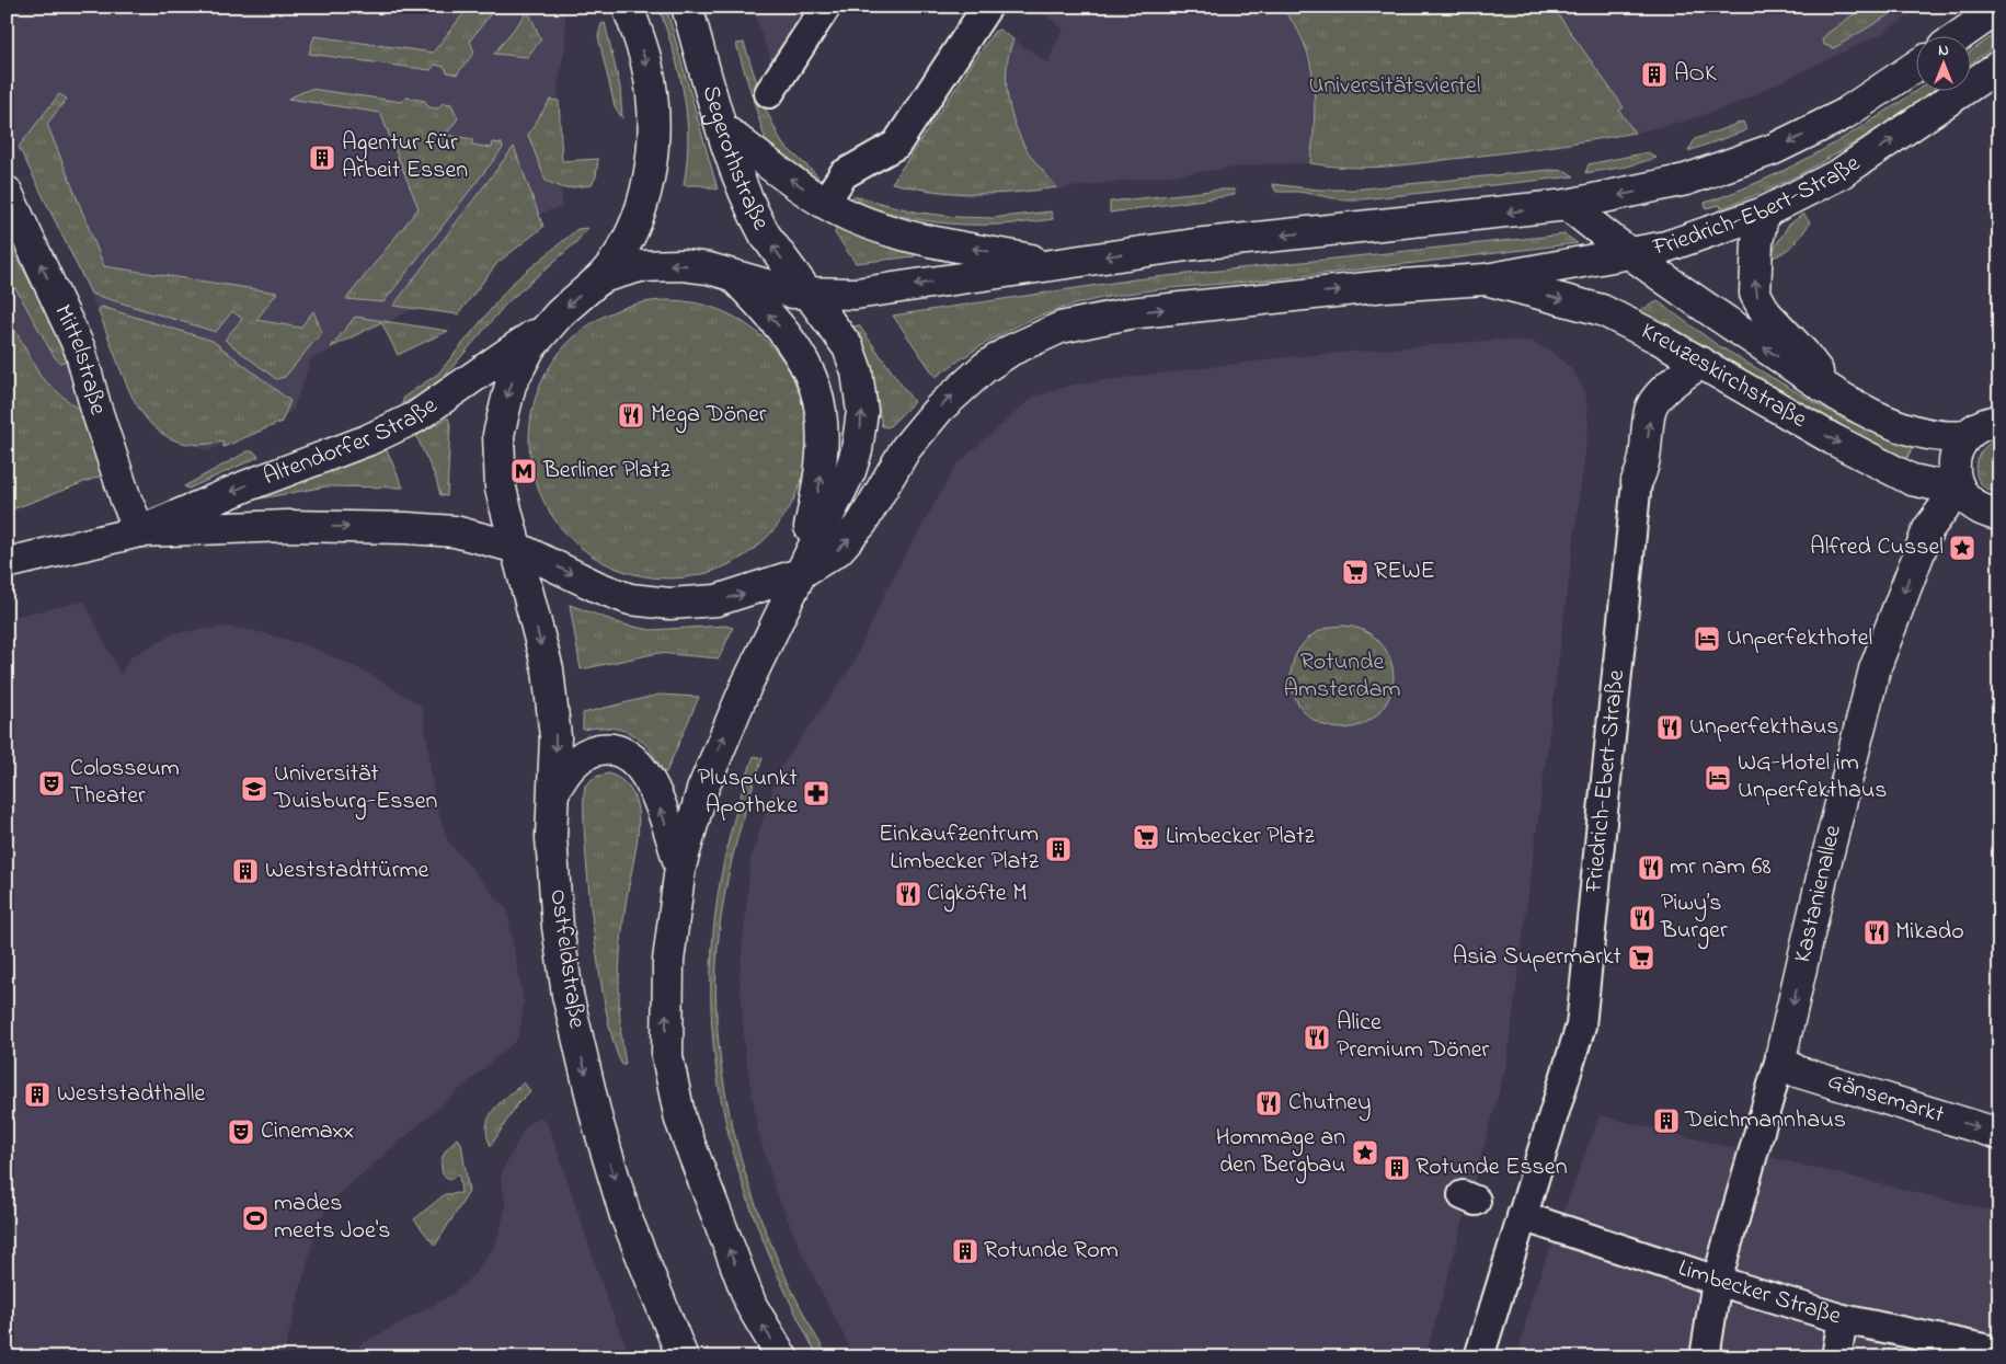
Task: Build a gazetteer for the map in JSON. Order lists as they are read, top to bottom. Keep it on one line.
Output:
{"streets":{"main road":["Segerothstraße","Friedrich-Ebert-Straße","Mittelstraße","Kreuzeskirchstraße","Altendorfer Straße","Kastanienallee","Ostfeldstraße","Gänsemarkt"],"street":["Limbecker Straße"]},"crossings":[["Segerothstraße","Friedrich-Ebert-Straße"],["Segerothstraße","Altendorfer Straße"],["Friedrich-Ebert-Straße","Kreuzeskirchstraße"],["Friedrich-Ebert-Straße","Altendorfer Straße"],["Friedrich-Ebert-Straße","Limbecker Straße"],["Mittelstraße","Altendorfer Straße"],["Kreuzeskirchstraße","Altendorfer Straße"],["Kreuzeskirchstraße","Kastanienallee"],["Altendorfer Straße","Ostfeldstraße"],["Kastanienallee","Gänsemarkt"],["Kastanienallee","Limbecker Straße"]],"one_way":["Mittelstraße","Kastanienallee","Gänsemarkt"],"parks":["Universitätsviertel","Rotunde Amsterdam"],"places":{"building":["AOK","Agentur für Arbeit Essen","Einkaufzentrum Limbecker Platz","Weststadttürme","Weststadthalle","Deichmannhaus","Rotunde Essen","Rotunde Rom"],"restaurant":["Mega Döner","Unperfekthaus","mr nam 68","Cigköfte M","Piwy’s Burger","Mikado","Alice Premium Döner","Chutney"],"metro station":["Berliner Platz"],"place":["Alfred Cussel","Hommage an den Bergbau"],"supermarket":["REWE","Limbecker Platz","Asia Supermarkt"],"hotel":["Unperfekthotel","WG-Hotel im Unperfekthaus"],"theatre":["Colosseum Theater","Cinemaxx"],"school or university":["Universität Duisburg-Essen"],"pharmacy":["Pluspunkt Apotheke"],"sports":["mades meets Joe's"]},"north":"top"}
